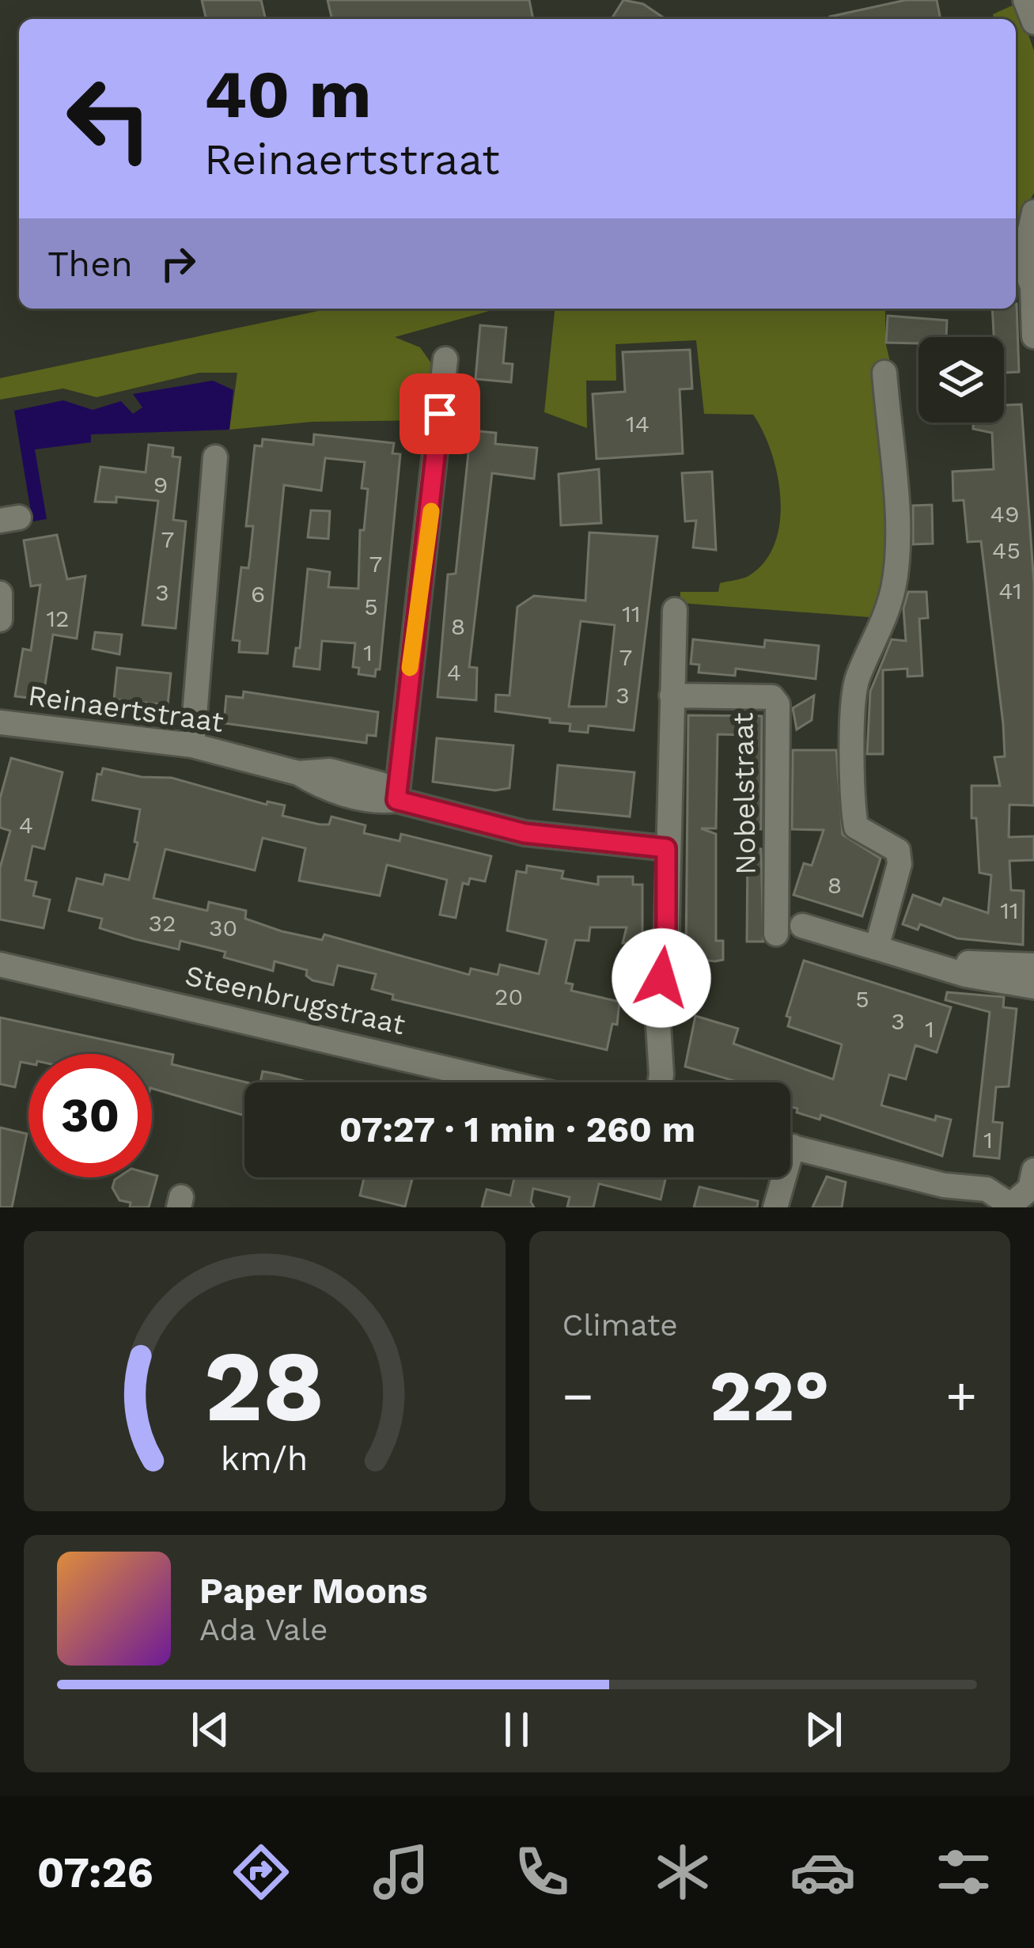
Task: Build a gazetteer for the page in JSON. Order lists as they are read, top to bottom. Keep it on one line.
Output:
{"streets":{"street":["Reinaertstraat","Nobelstraat","Steenbrugstraat"]},"house_numbers":["14","9","49","7","45","7","41","3","6","5","11","12","8","1","7","4","3","4","8","11","32","30","20","5","3","1","1"],"page":{"turn":["40 m","Reinaertstraat"],"then":"Then","limit":"30","trip":"07:27 · 1 min · 260 m","tile":"Climate","heat":["−","22°","+"],"song":["Paper Moons","Ada Vale"],"tabs":"07:26","gauge":["28","km/h"]}}
